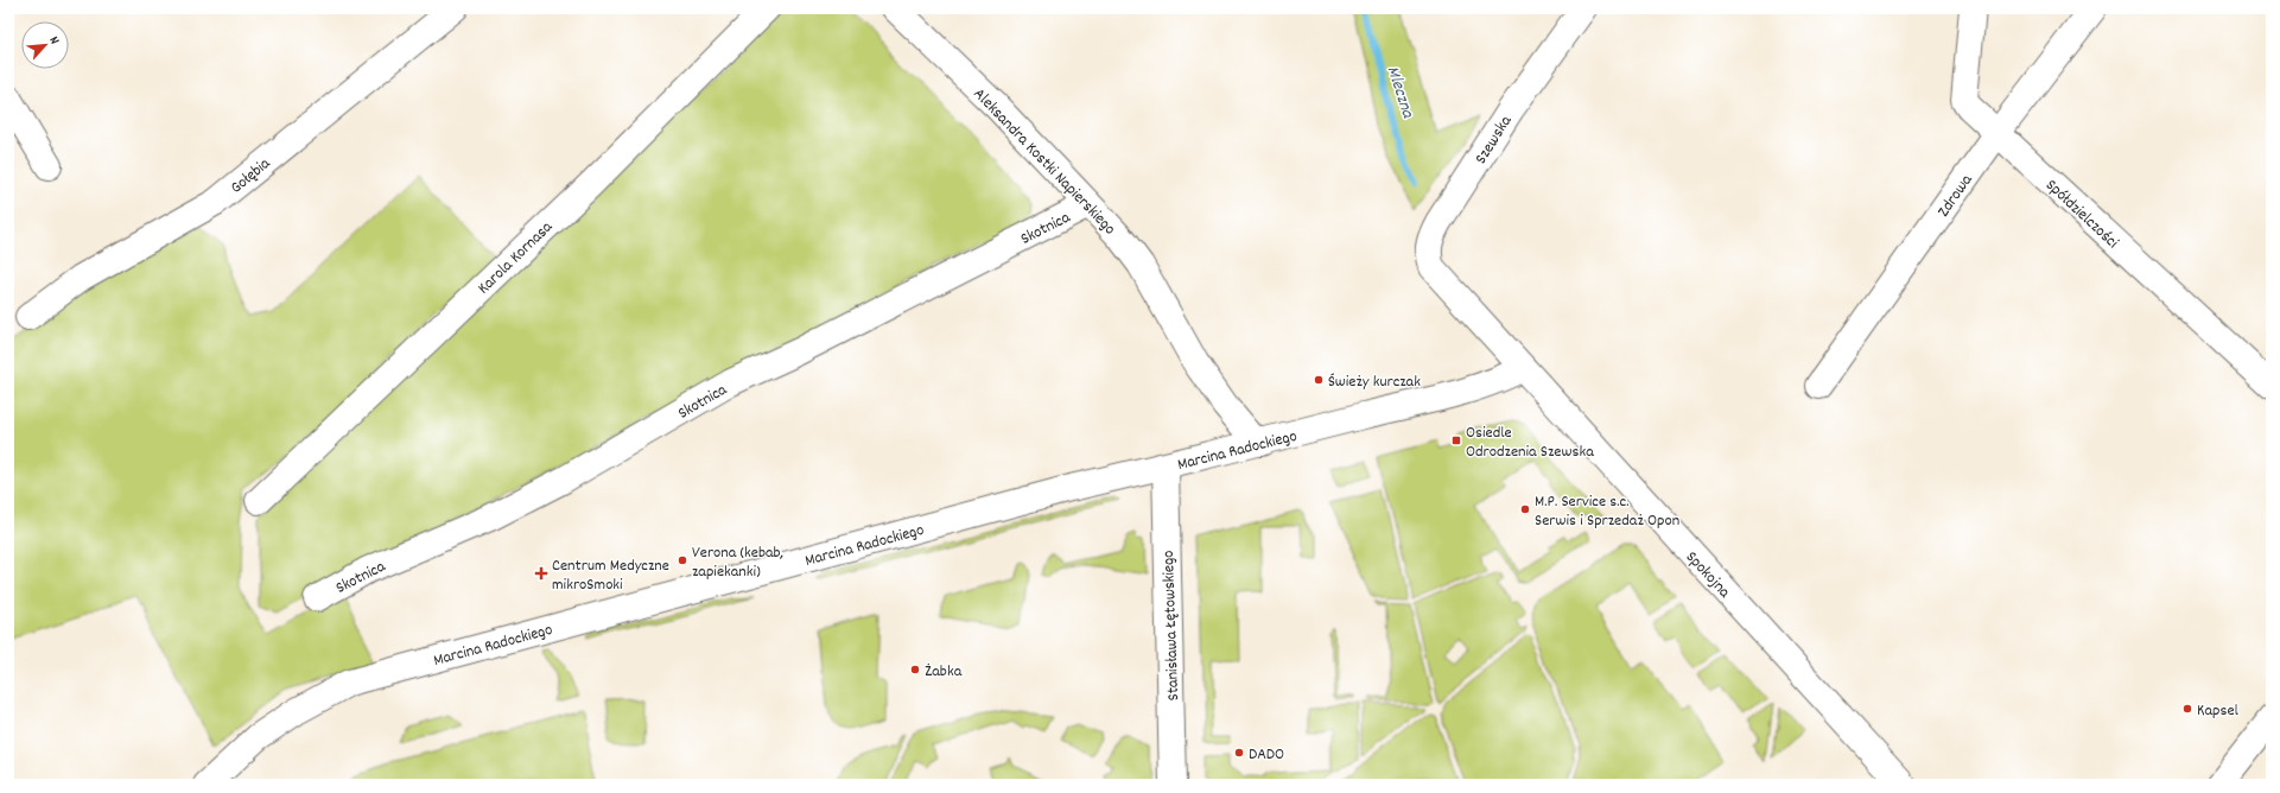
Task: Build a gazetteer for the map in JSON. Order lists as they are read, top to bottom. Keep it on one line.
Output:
{"streets":{"street":["Szewska","Aleksandra Kostki Napierskiego","Gołębia","Zdrowa","Spółdzielczości","Skotnica","Karola Kornasa","Marcina Radockiego","Spokojna","Stanisława Łętowskiego"]},"crossings":[["Szewska","Spokojna"],["Aleksandra Kostki Napierskiego","Skotnica"],["Aleksandra Kostki Napierskiego","Marcina Radockiego"],["Zdrowa","Spółdzielczości"],["Marcina Radockiego","Spokojna"],["Marcina Radockiego","Stanisława Łętowskiego"]],"water":["Mleczna"],"places":{"other":["Świeży kurczak","M.P. Service s.c. Serwis i Sprzedaż Opon","Verona (kebab, zapiekanki)","Żabka","Kapsel","DADO"],"transit":["Osiedle Odrodzenia Szewska"],"health":["Centrum Medyczne mikroSmoki"]},"north":"top right"}
